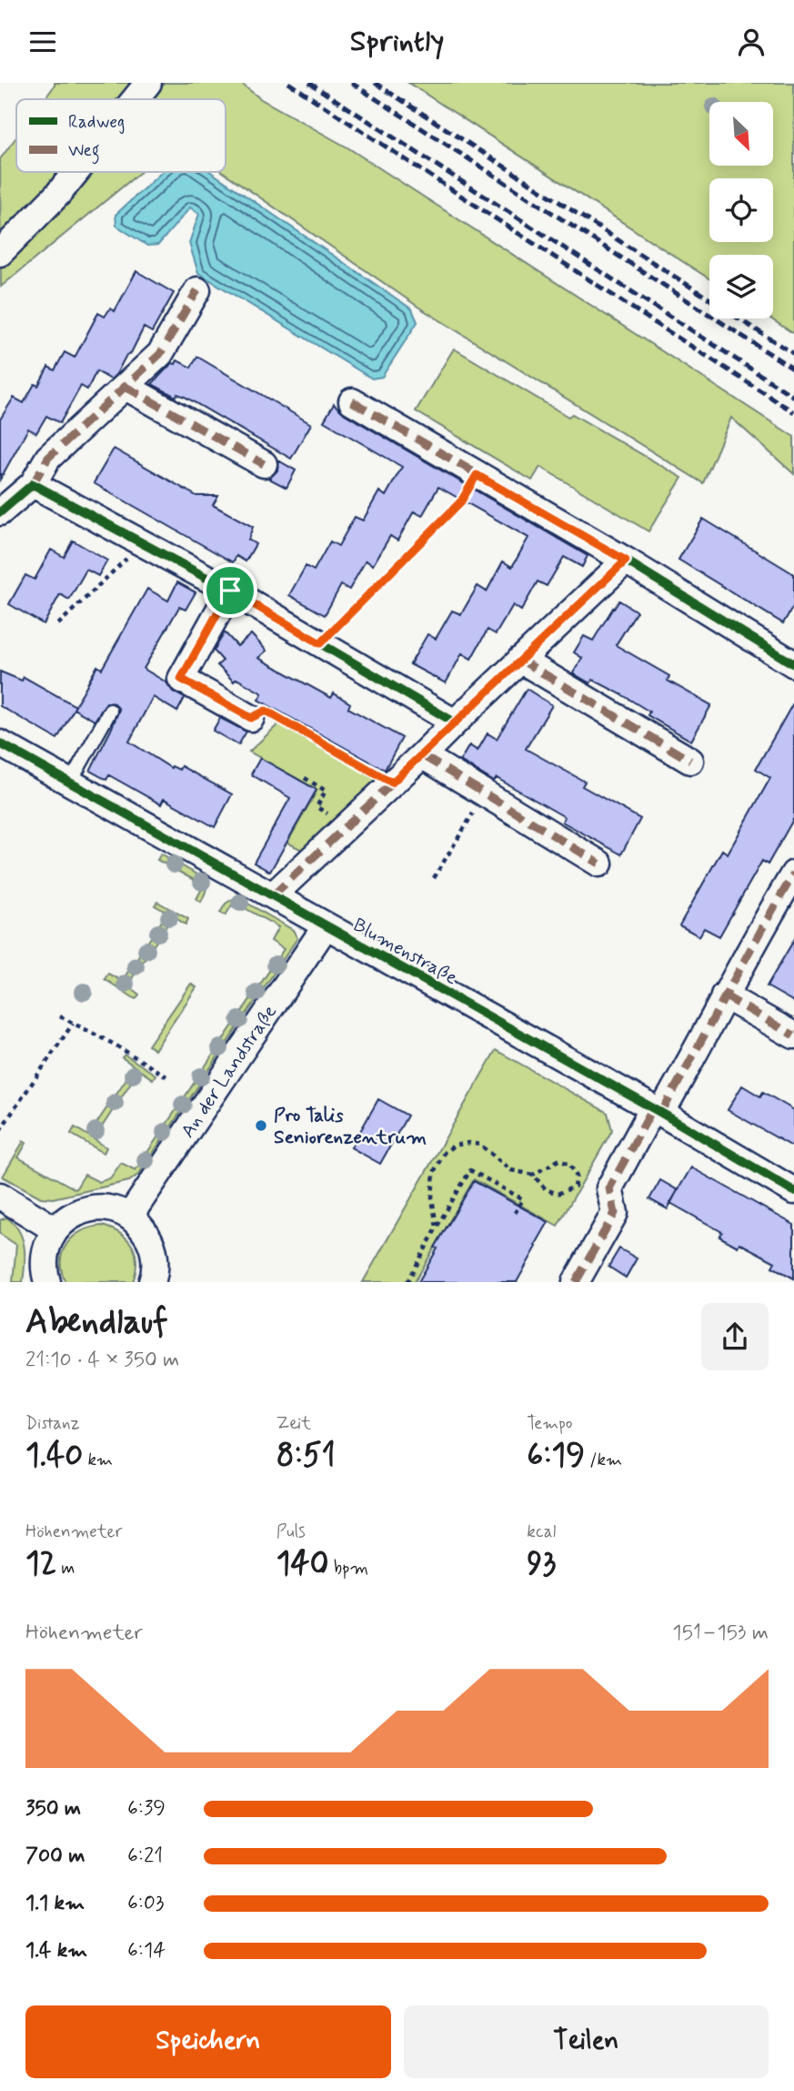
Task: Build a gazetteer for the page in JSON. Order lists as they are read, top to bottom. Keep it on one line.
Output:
{"streets":{"street":["Blumenstraße","An der Landstraße"]},"crossings":[["Blumenstraße","An der Landstraße"]],"places":["Pro Talis Seniorenzentrum"],"legend":["Radweg","Weg"],"north":"bottom right","page":{"header":"Sprintly","heading":["Abendlauf","21:10 · 4 × 350 m"],"stats":[["Distanz","1.40 km"],["Zeit","8:51"],["Tempo","6:19 /km"],["Höhenmeter","12 m"],["Puls","140 bpm"],["kcal","93"]],"chart":["Höhenmeter","151–153 m"],"list":[{"name":"350 m","note":"6:39"},{"name":"700 m","note":"6:21"},{"name":"1.1 km","note":"6:03"},{"name":"1.4 km","note":"6:14"}],"buttons":["Speichern","Teilen"]}}
